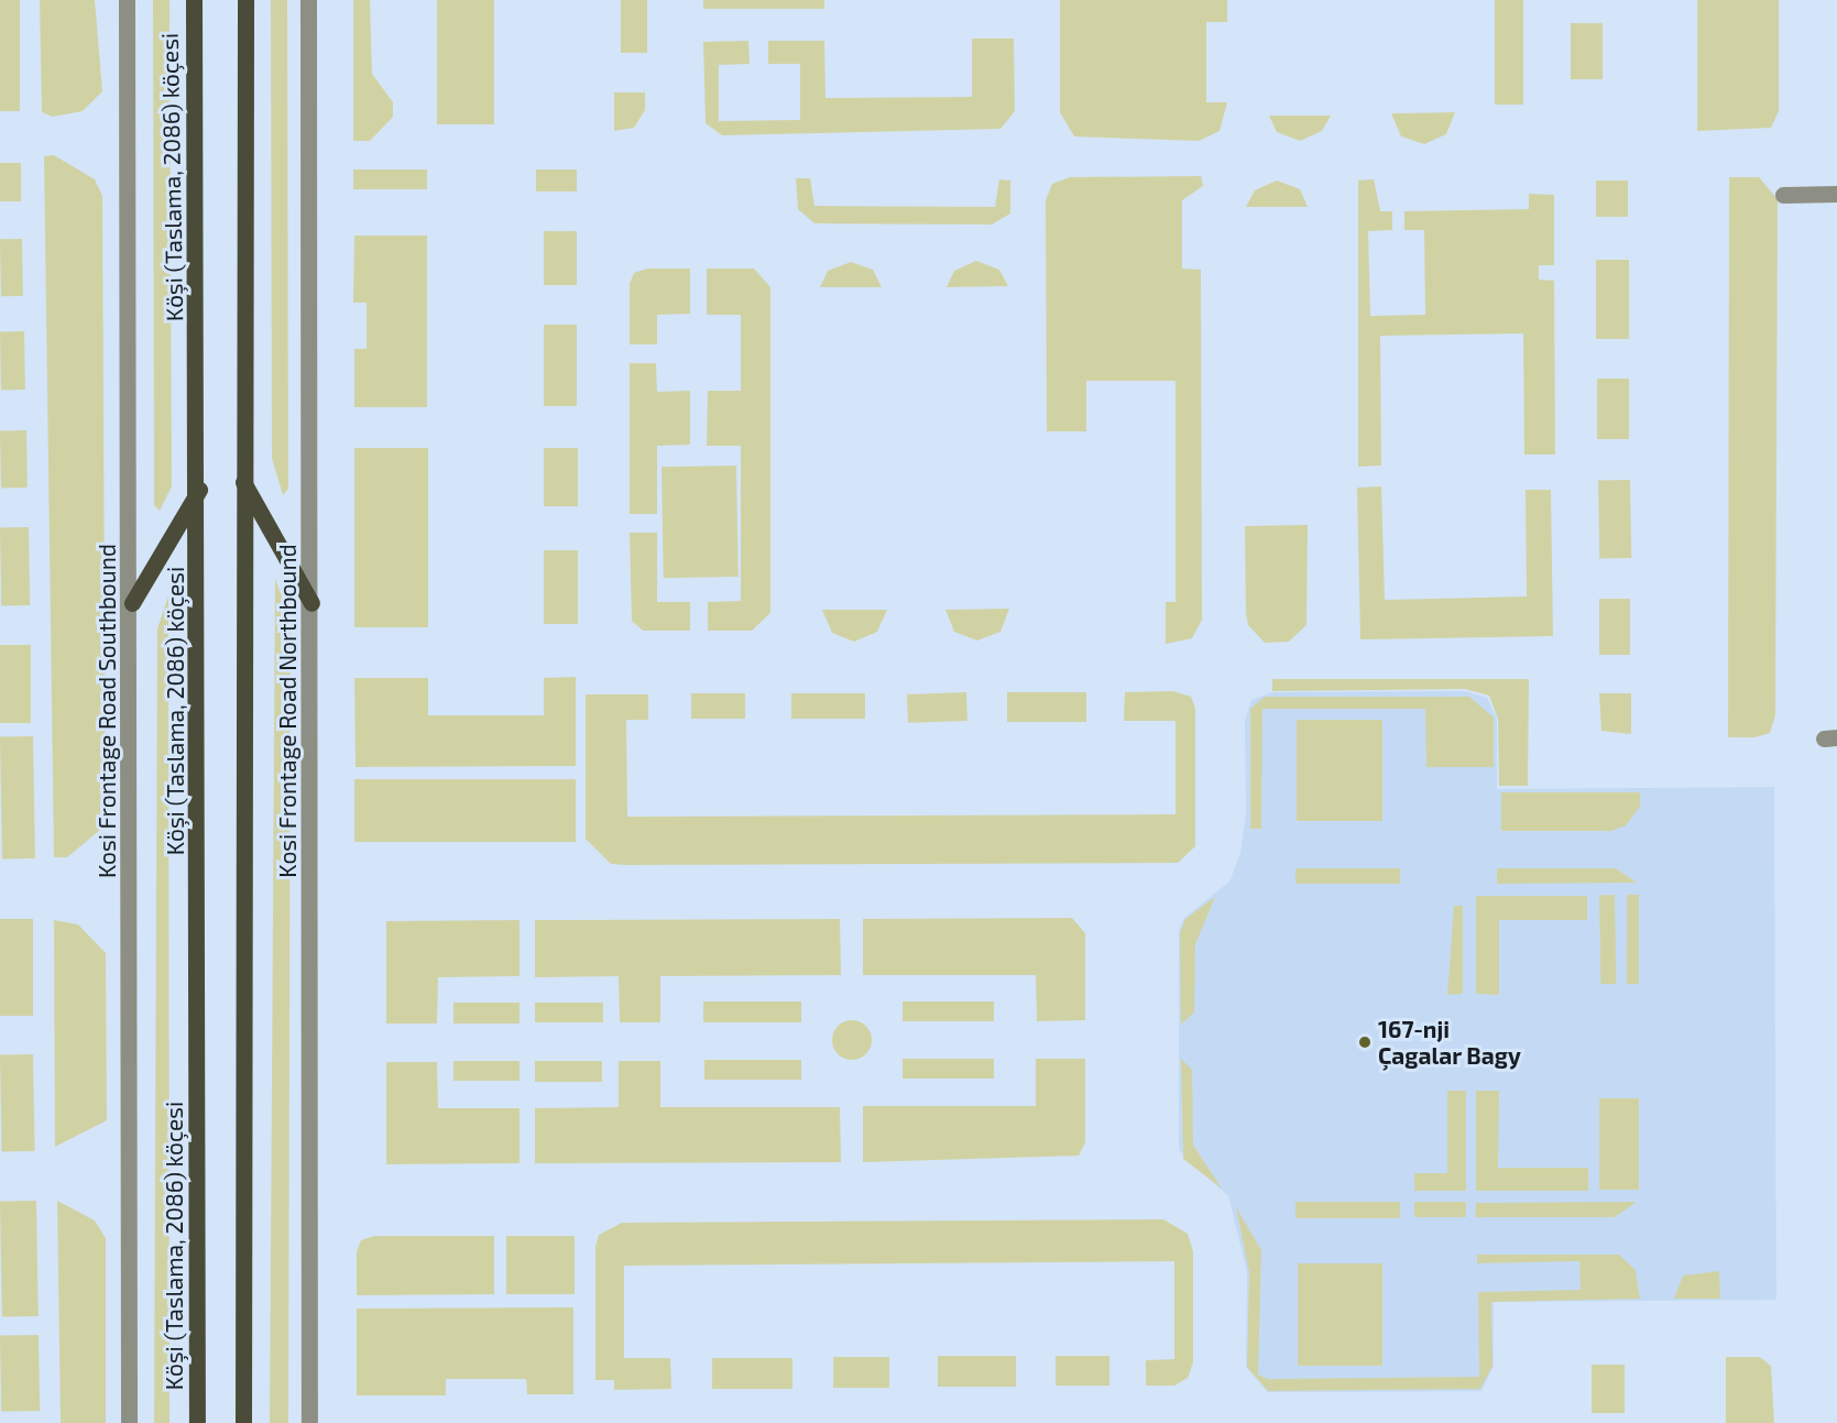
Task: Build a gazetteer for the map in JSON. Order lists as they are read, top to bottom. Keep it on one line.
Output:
{"streets":{"main road":["Köşi (Taslama, 2086) köçesi"],"street":["Kosi Frontage Road Southbound","Kosi Frontage Road Northbound"]},"places":["167-nji Çagalar Bagy"]}
